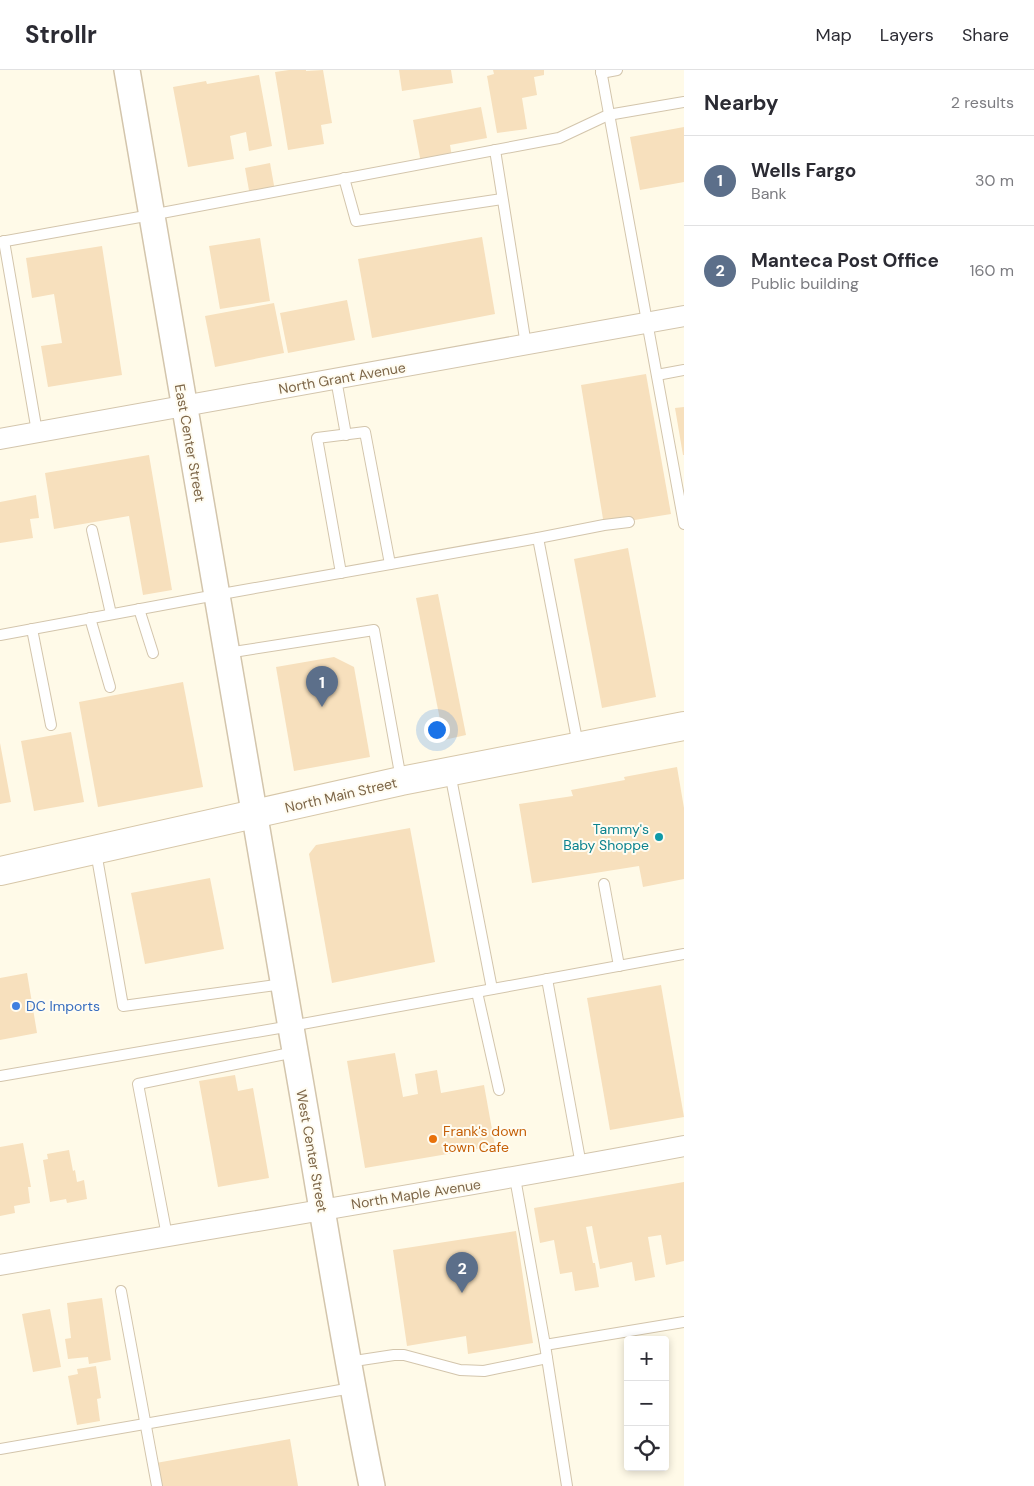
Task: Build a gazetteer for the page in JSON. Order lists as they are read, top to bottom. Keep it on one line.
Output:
{"streets":{"main road":["North Main Street"],"street":["North Grant Avenue","East Center Street","West Center Street","North Maple Avenue"]},"crossings":[["North Grant Avenue","East Center Street"],["East Center Street","North Main Street"],["East Center Street","West Center Street"],["North Main Street","West Center Street"],["West Center Street","North Maple Avenue"]],"places":["Tammy's Baby Shoppe","DC Imports","Frank's down town Cafe"],"page":{"header":"Strollr","nav":["Map","Layers","Share"],"heading":["Nearby","2 results"],"list":[{"mark":"1","name":"Wells Fargo","note":"Bank","value":"30 m"},{"mark":"2","name":"Manteca Post Office","note":"Public building","value":"160 m"}],"pins":["1","2"],"map_buttons":["+","−"]}}
